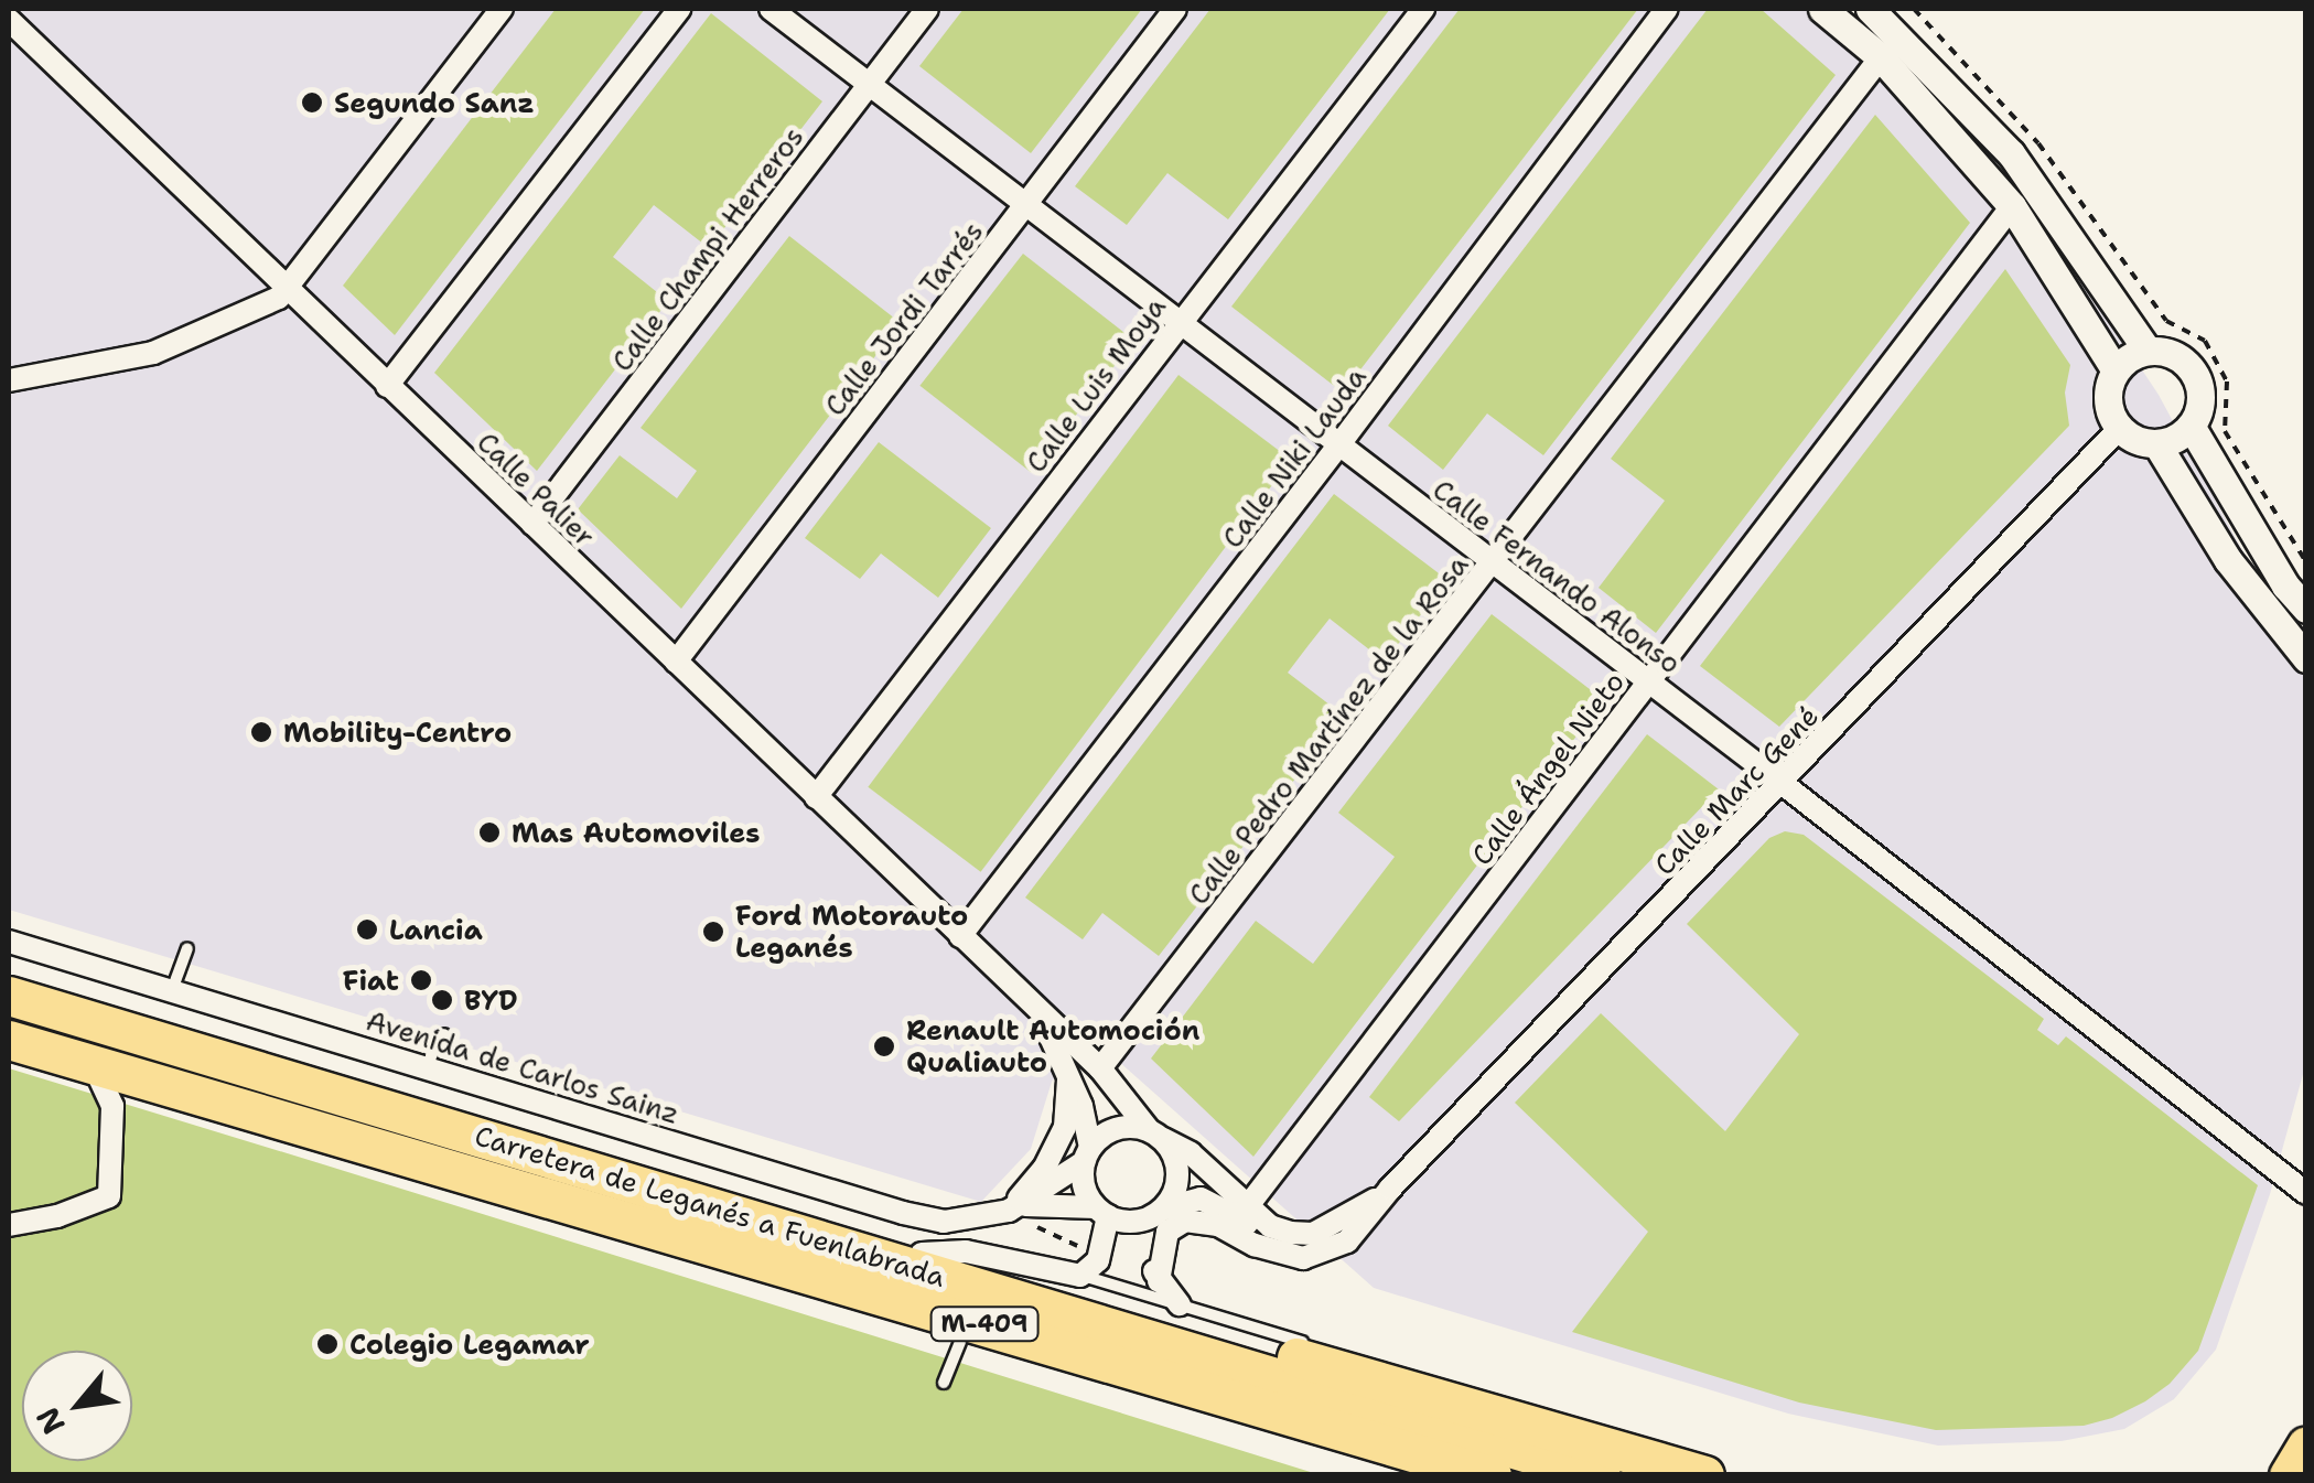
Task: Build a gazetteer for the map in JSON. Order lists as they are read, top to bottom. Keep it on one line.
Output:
{"streets":{"highway":["Carretera de Leganés a Fuenlabrada","M-409"],"street":["Calle Champi Herreros","Calle Jordi Tarrés","Calle Luis Moya","Calle Niki Lauda","Calle Palier","Calle Fernando Alonso","Calle Pedro Martínez de la Rosa","Calle Ángel Nieto","Calle Marc Gené","Avenida de Carlos Sainz"]},"crossings":[["Calle Champi Herreros","Calle Palier"],["Calle Champi Herreros","Calle Fernando Alonso"],["Calle Jordi Tarrés","Calle Palier"],["Calle Jordi Tarrés","Calle Fernando Alonso"],["Calle Luis Moya","Calle Palier"],["Calle Luis Moya","Calle Fernando Alonso"],["Calle Niki Lauda","Calle Palier"],["Calle Niki Lauda","Calle Fernando Alonso"],["Calle Palier","Calle Pedro Martínez de la Rosa"],["Calle Palier","Calle Ángel Nieto"],["Calle Palier","Calle Marc Gené"],["Calle Palier","Avenida de Carlos Sainz"],["Calle Fernando Alonso","Calle Pedro Martínez de la Rosa"],["Calle Fernando Alonso","Calle Ángel Nieto"],["Calle Fernando Alonso","Calle Marc Gené"],["Carretera de Leganés a Fuenlabrada","M-409"]],"places":["Segundo Sanz","Mobility-Centro","Mas Automoviles","Lancia","Ford Motorauto Leganés","Fiat","BYD","Renault Automoción Qualiauto","Colegio Legamar"],"north":"bottom left"}
